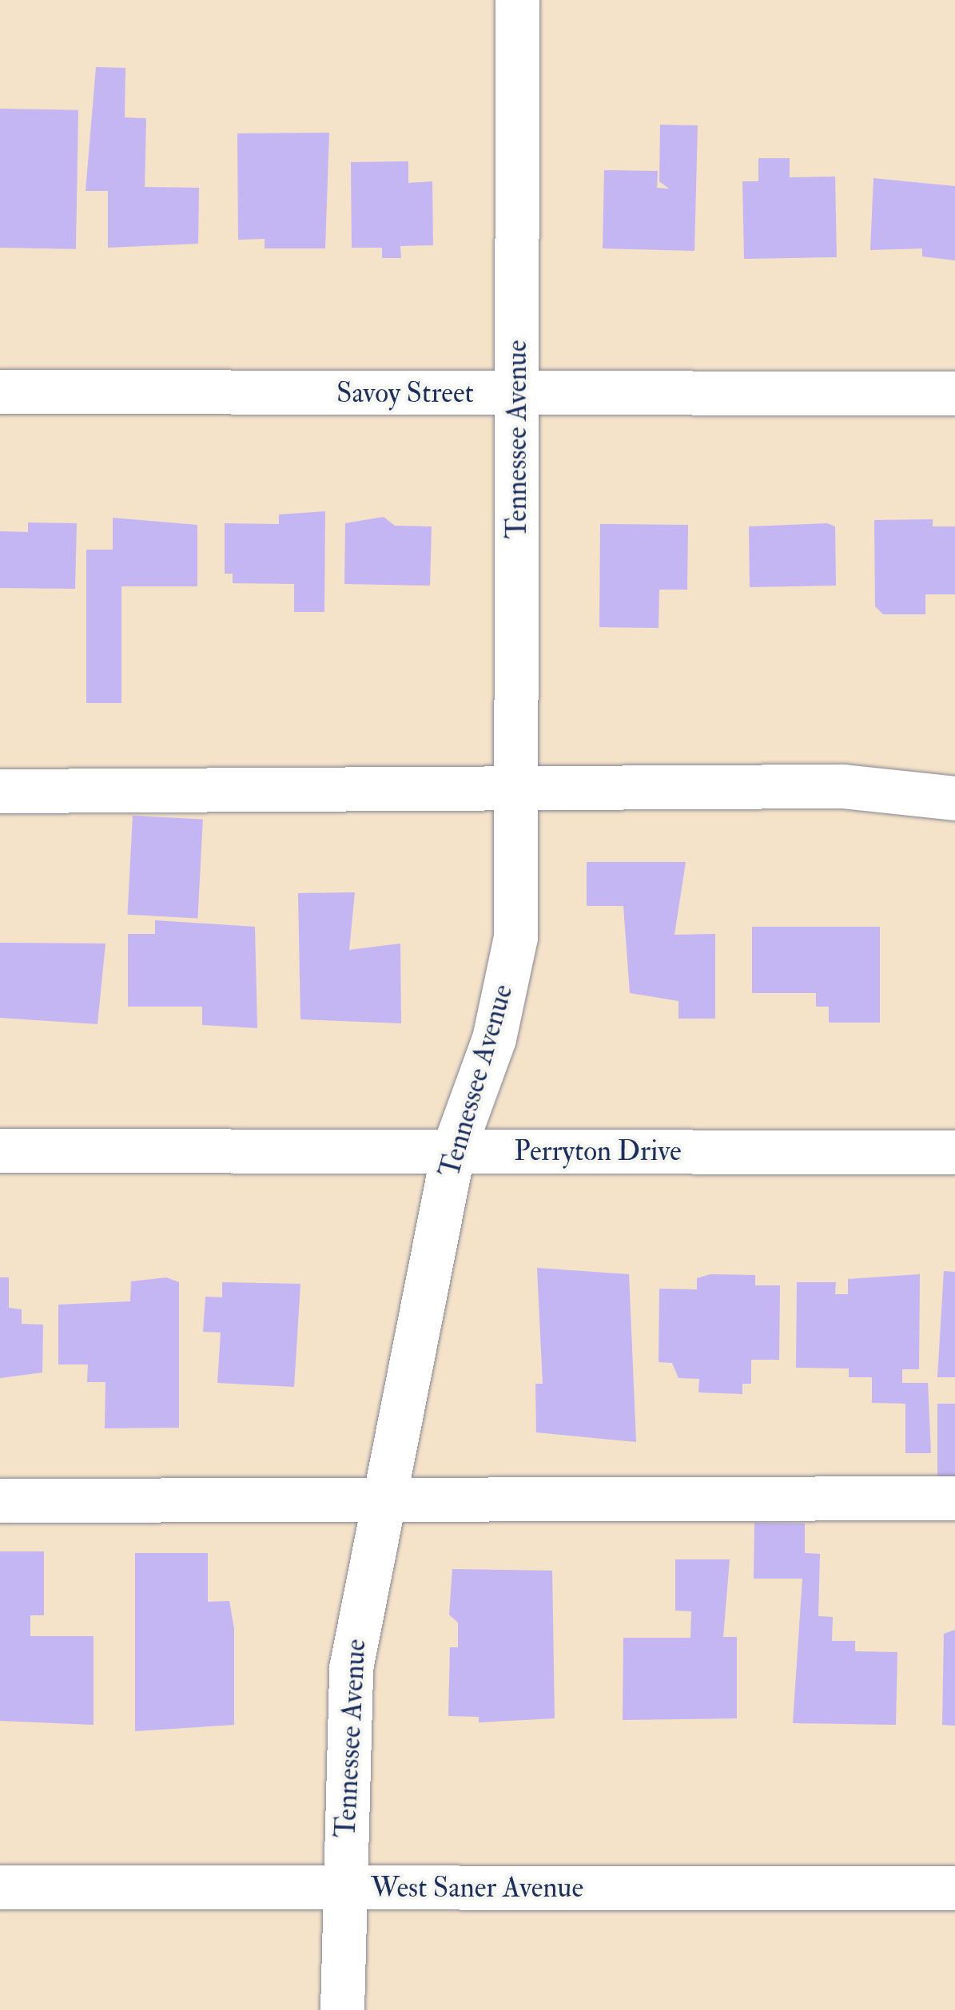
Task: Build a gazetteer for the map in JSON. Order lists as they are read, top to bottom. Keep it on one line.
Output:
{"streets":{"street":["Savoy Street","Tennessee Avenue","Perryton Drive","West Saner Avenue"]},"crossings":[["Savoy Street","Tennessee Avenue"],["Tennessee Avenue","Perryton Drive"],["Tennessee Avenue","West Saner Avenue"]]}
